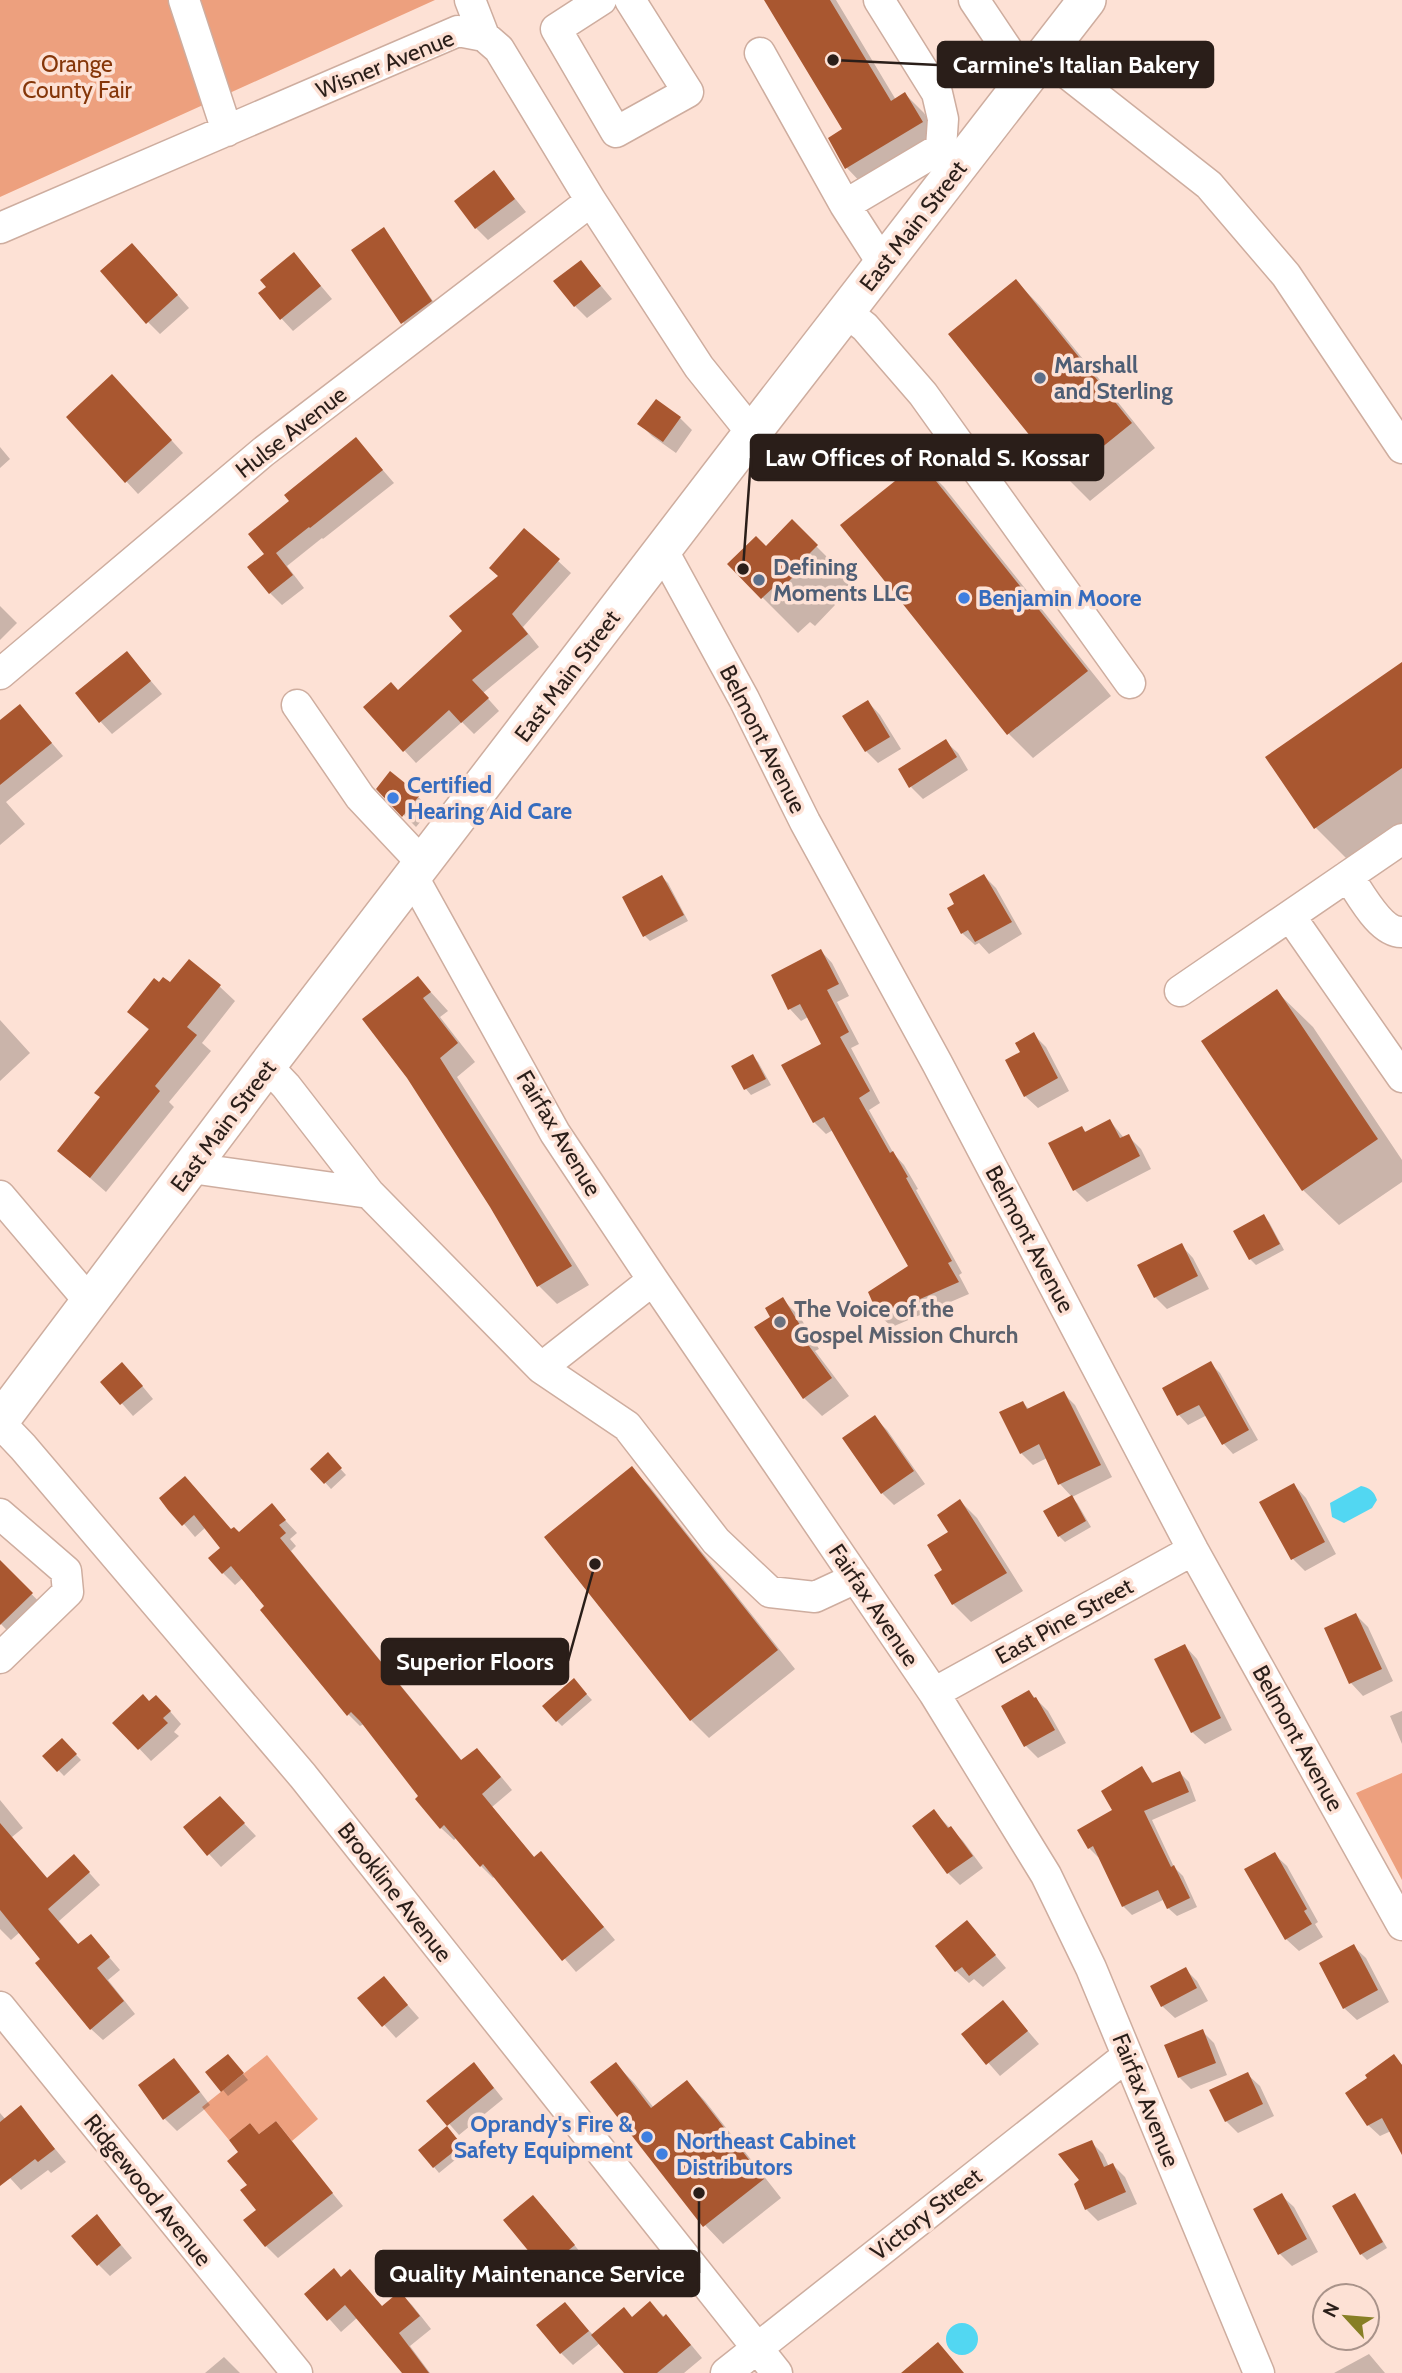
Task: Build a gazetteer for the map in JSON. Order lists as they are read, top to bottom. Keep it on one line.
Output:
{"streets":{"main road":["East Main Street"],"street":["Wisner Avenue","Hulse Avenue","Belmont Avenue","Fairfax Avenue","East Pine Street","Brookline Avenue","Ridgewood Avenue","Victory Street"]},"crossings":[["Wisner Avenue","East Main Street"],["Wisner Avenue","Hulse Avenue"],["East Main Street","Belmont Avenue"],["East Main Street","Fairfax Avenue"],["East Main Street","Brookline Avenue"],["Belmont Avenue","East Pine Street"],["Fairfax Avenue","East Pine Street"],["Fairfax Avenue","Victory Street"],["Brookline Avenue","Victory Street"]],"parks":["Orange County Fair"],"places":["Carmine's Italian Bakery","Marshall and Sterling","Law Offices of Ronald S. Kossar","Defining Moments LLC","Benjamin Moore","Certified Hearing Aid Care","The Voice of the Gospel Mission Church","Superior Floors","Oprandy's Fire & Safety Equipment","Northeast Cabinet Distributors","Quality Maintenance Service"],"north":"top left"}
